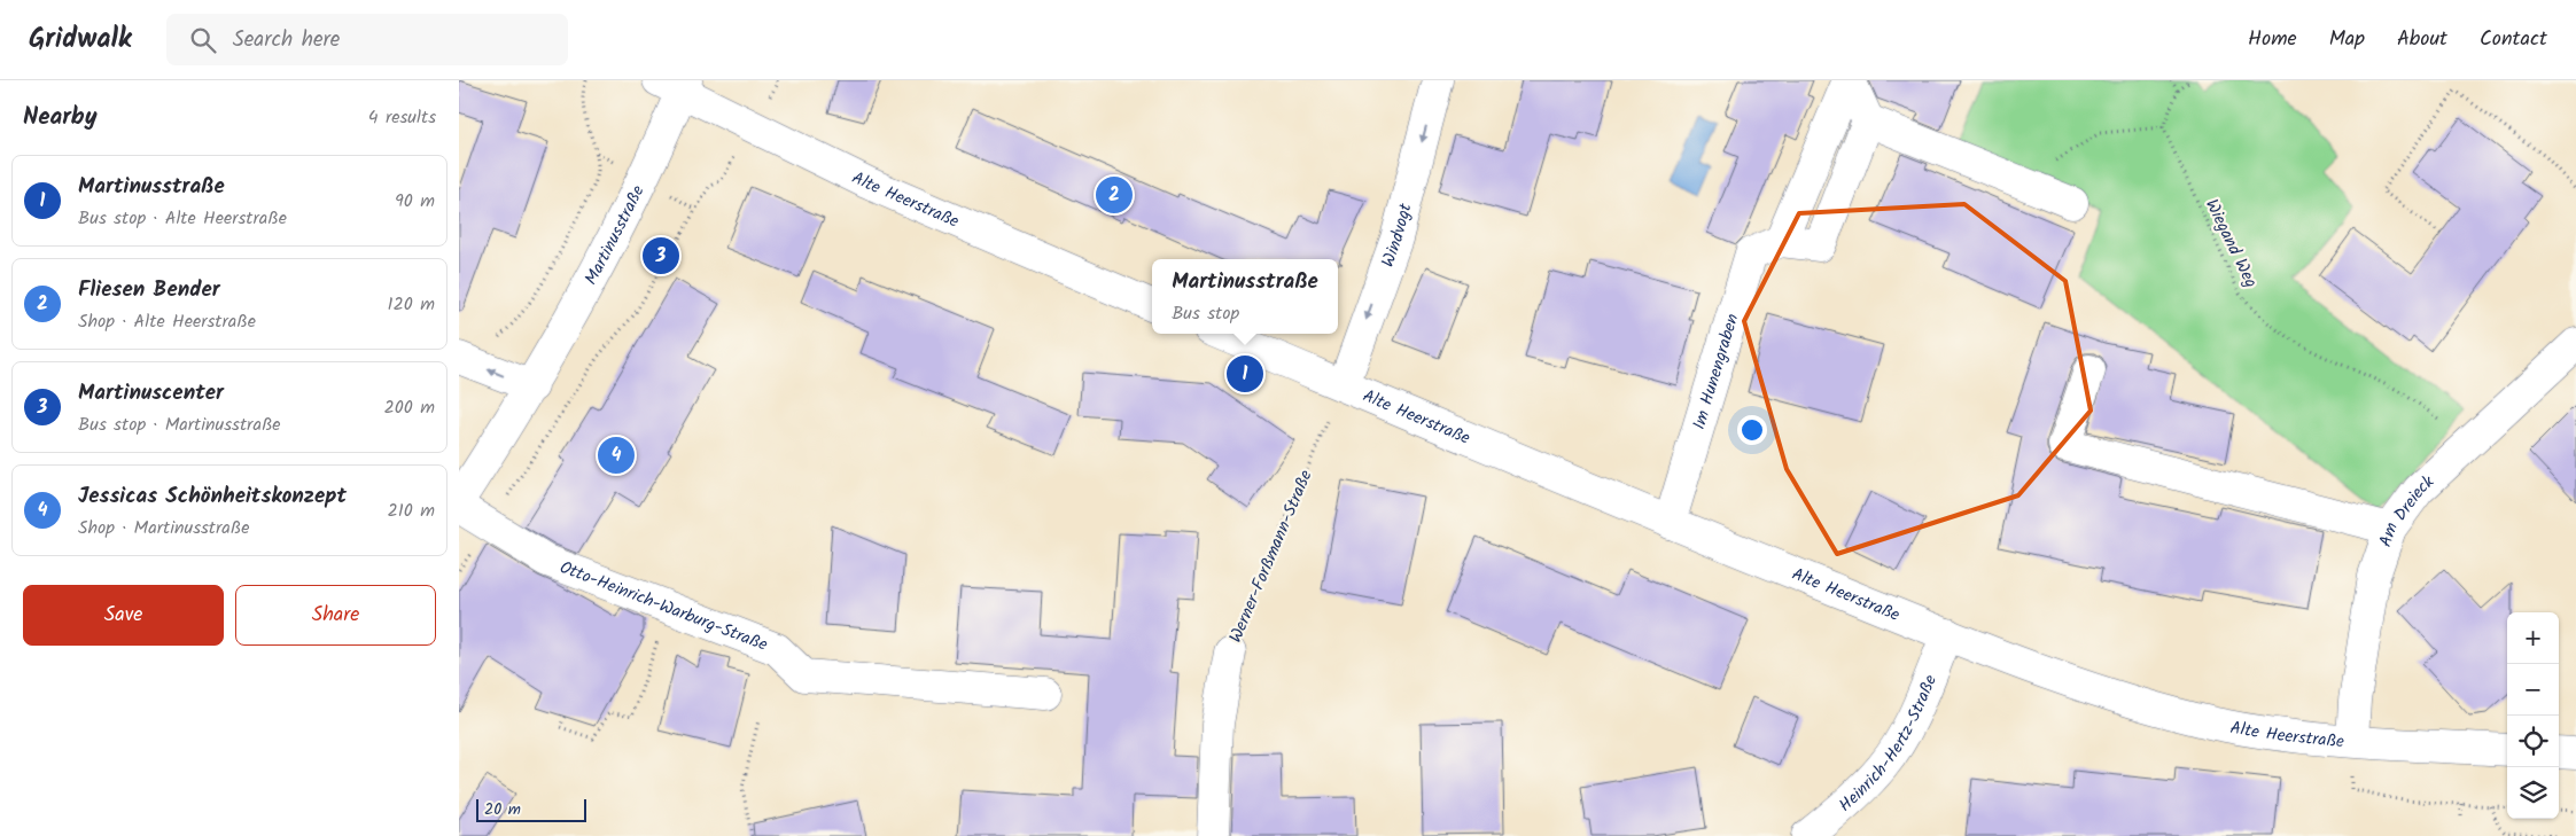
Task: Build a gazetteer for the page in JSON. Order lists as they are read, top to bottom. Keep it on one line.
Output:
{"streets":{"street":["Alte Heerstraße","Windvogt","Martinusstraße","Im Hunengraben","Am Dreieck","Werner-Forßmann-Straße","Otto-Heinrich-Warburg-Straße","Heinrich-Hertz-Straße"],"path":["Wiegand Weg"]},"crossings":[["Alte Heerstraße","Windvogt"],["Alte Heerstraße","Martinusstraße"],["Alte Heerstraße","Im Hunengraben"],["Alte Heerstraße","Am Dreieck"],["Alte Heerstraße","Werner-Forßmann-Straße"],["Alte Heerstraße","Heinrich-Hertz-Straße"],["Windvogt","Werner-Forßmann-Straße"],["Wiegand Weg","Am Dreieck"]],"one_way":["Windvogt"],"scale_bar":"20 m","page":{"header":"Gridwalk","search":"Search here","nav":["Home","Map","About","Contact"],"heading":["Nearby","4 results"],"list":[{"mark":"1","name":"Martinusstraße","note":"Bus stop · Alte Heerstraße","value":"90 m"},{"mark":"2","name":"Fliesen Bender","note":"Shop · Alte Heerstraße","value":"120 m"},{"mark":"3","name":"Martinuscenter","note":"Bus stop · Martinusstraße","value":"200 m"},{"mark":"4","name":"Jessicas Schönheitskonzept","note":"Shop · Martinusstraße","value":"210 m"}],"pins":["2","3","1","4"],"popup":["Martinusstraße","Bus stop"],"buttons":["Save","Share"],"map_buttons":["+","−"],"scale":"20 m"}}
